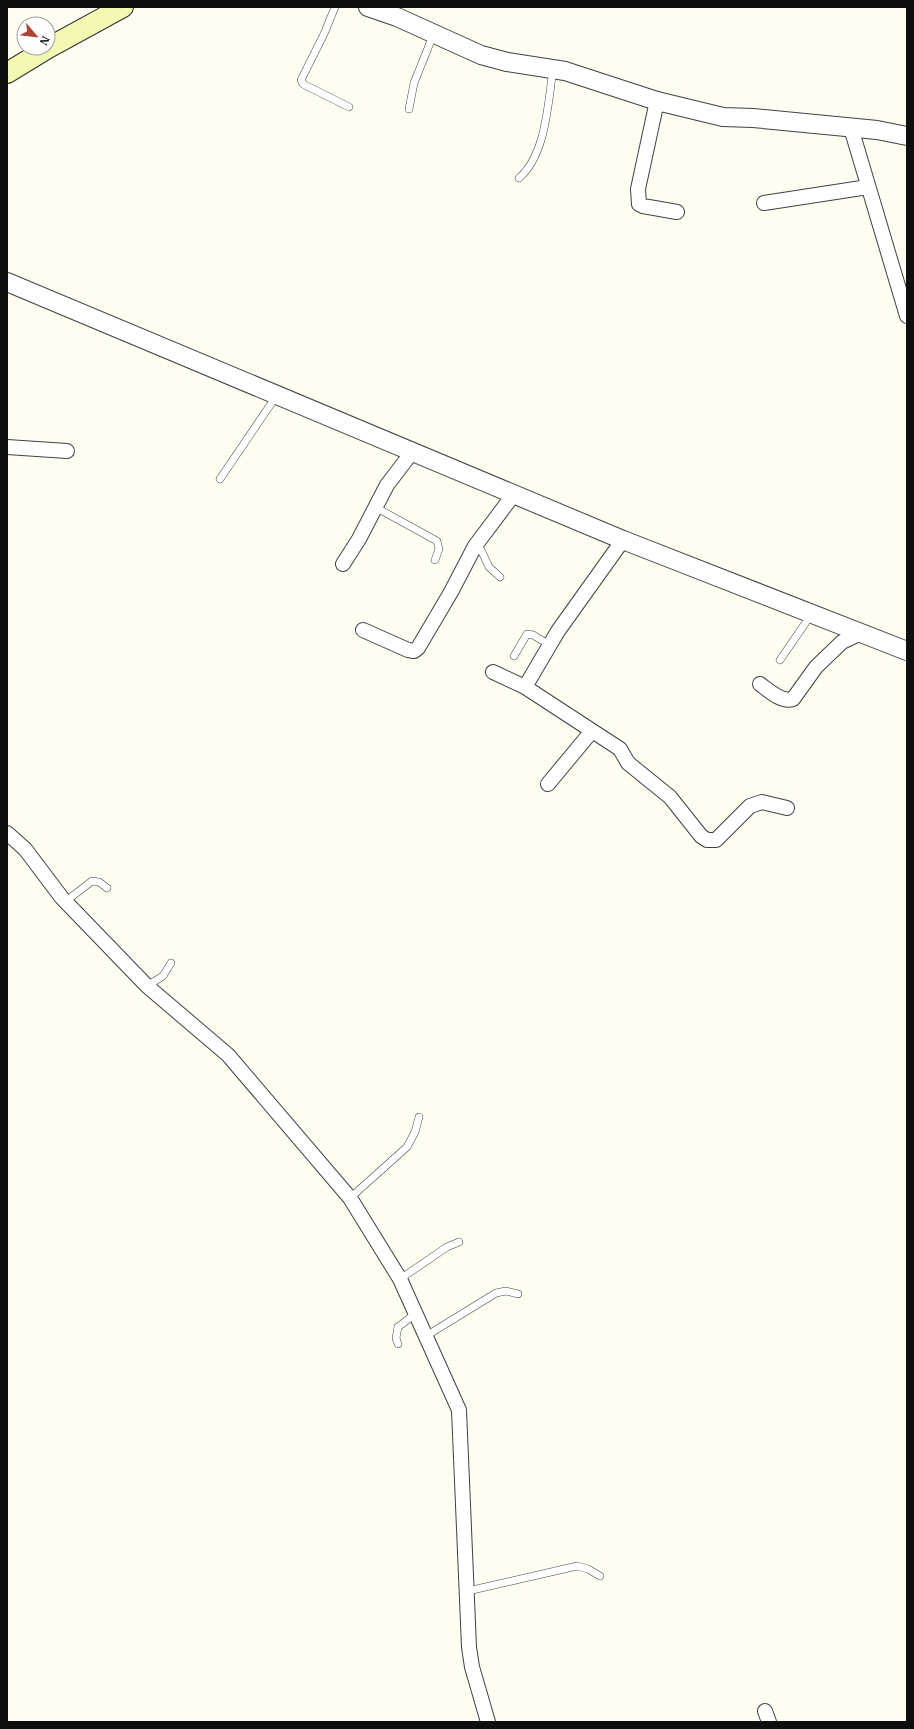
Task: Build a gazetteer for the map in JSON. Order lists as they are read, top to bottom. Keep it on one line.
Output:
{"north":"bottom right"}
